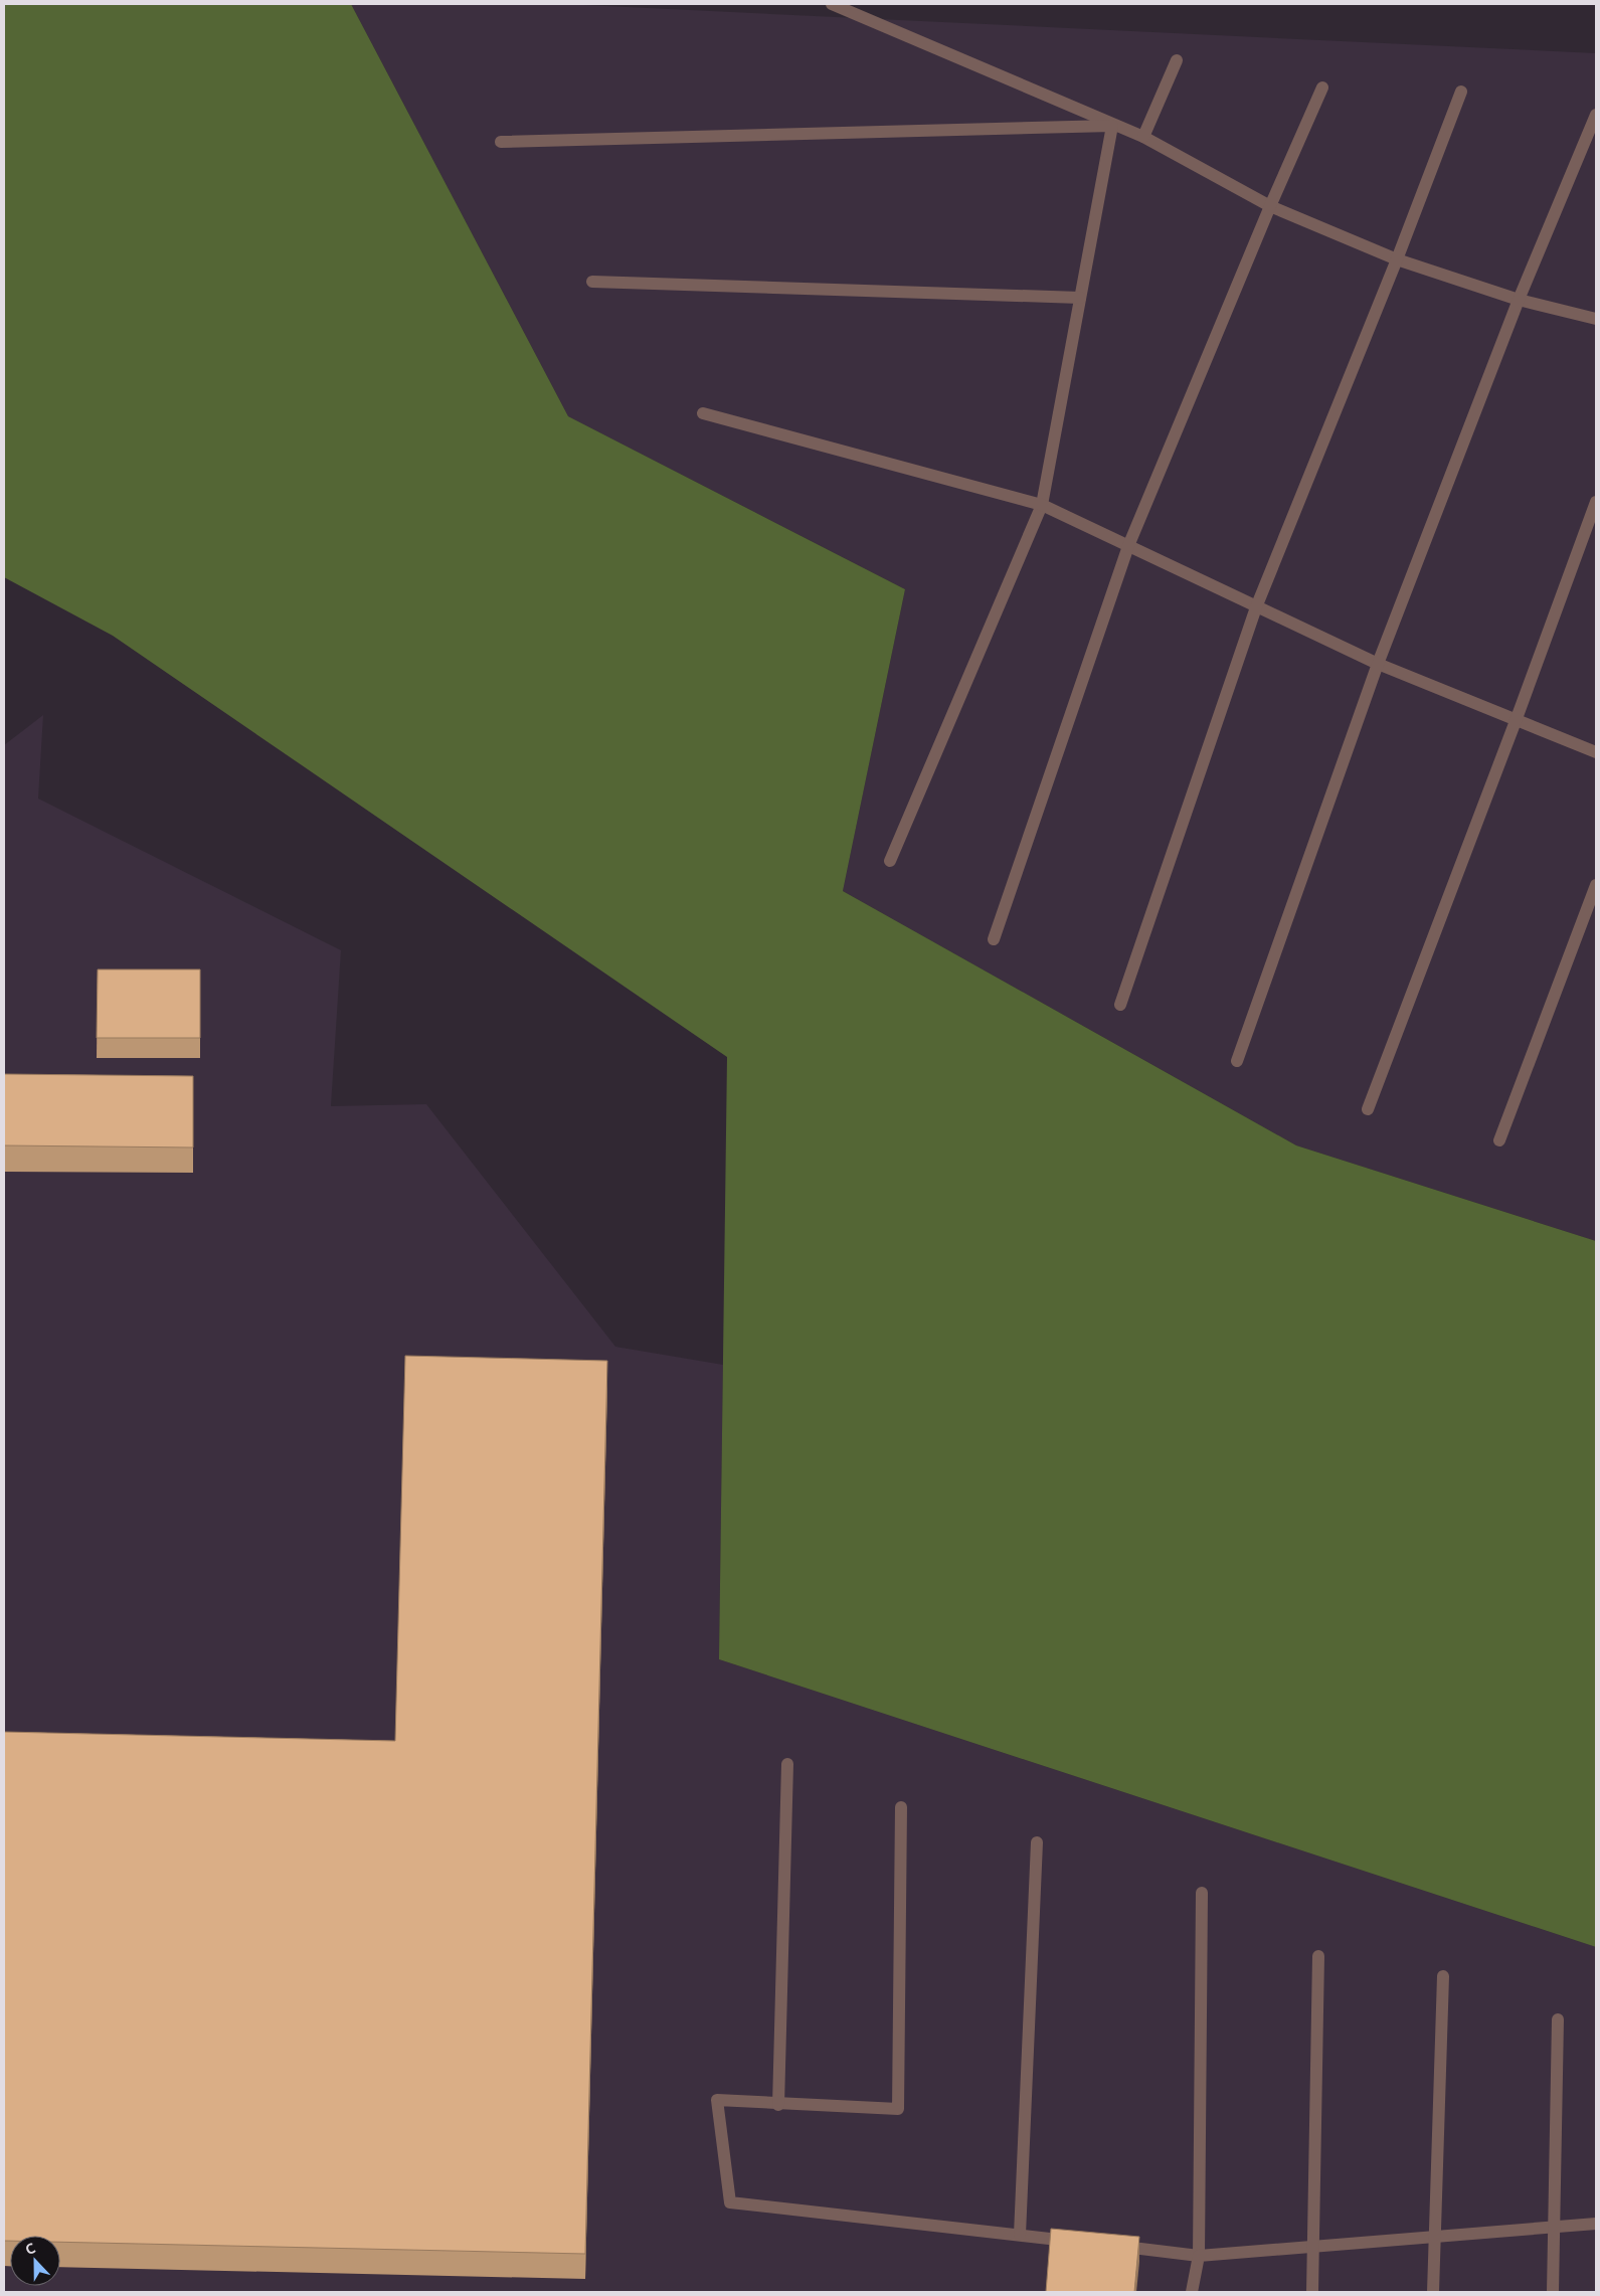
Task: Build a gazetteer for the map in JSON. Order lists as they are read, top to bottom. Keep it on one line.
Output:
{"north":"top"}
